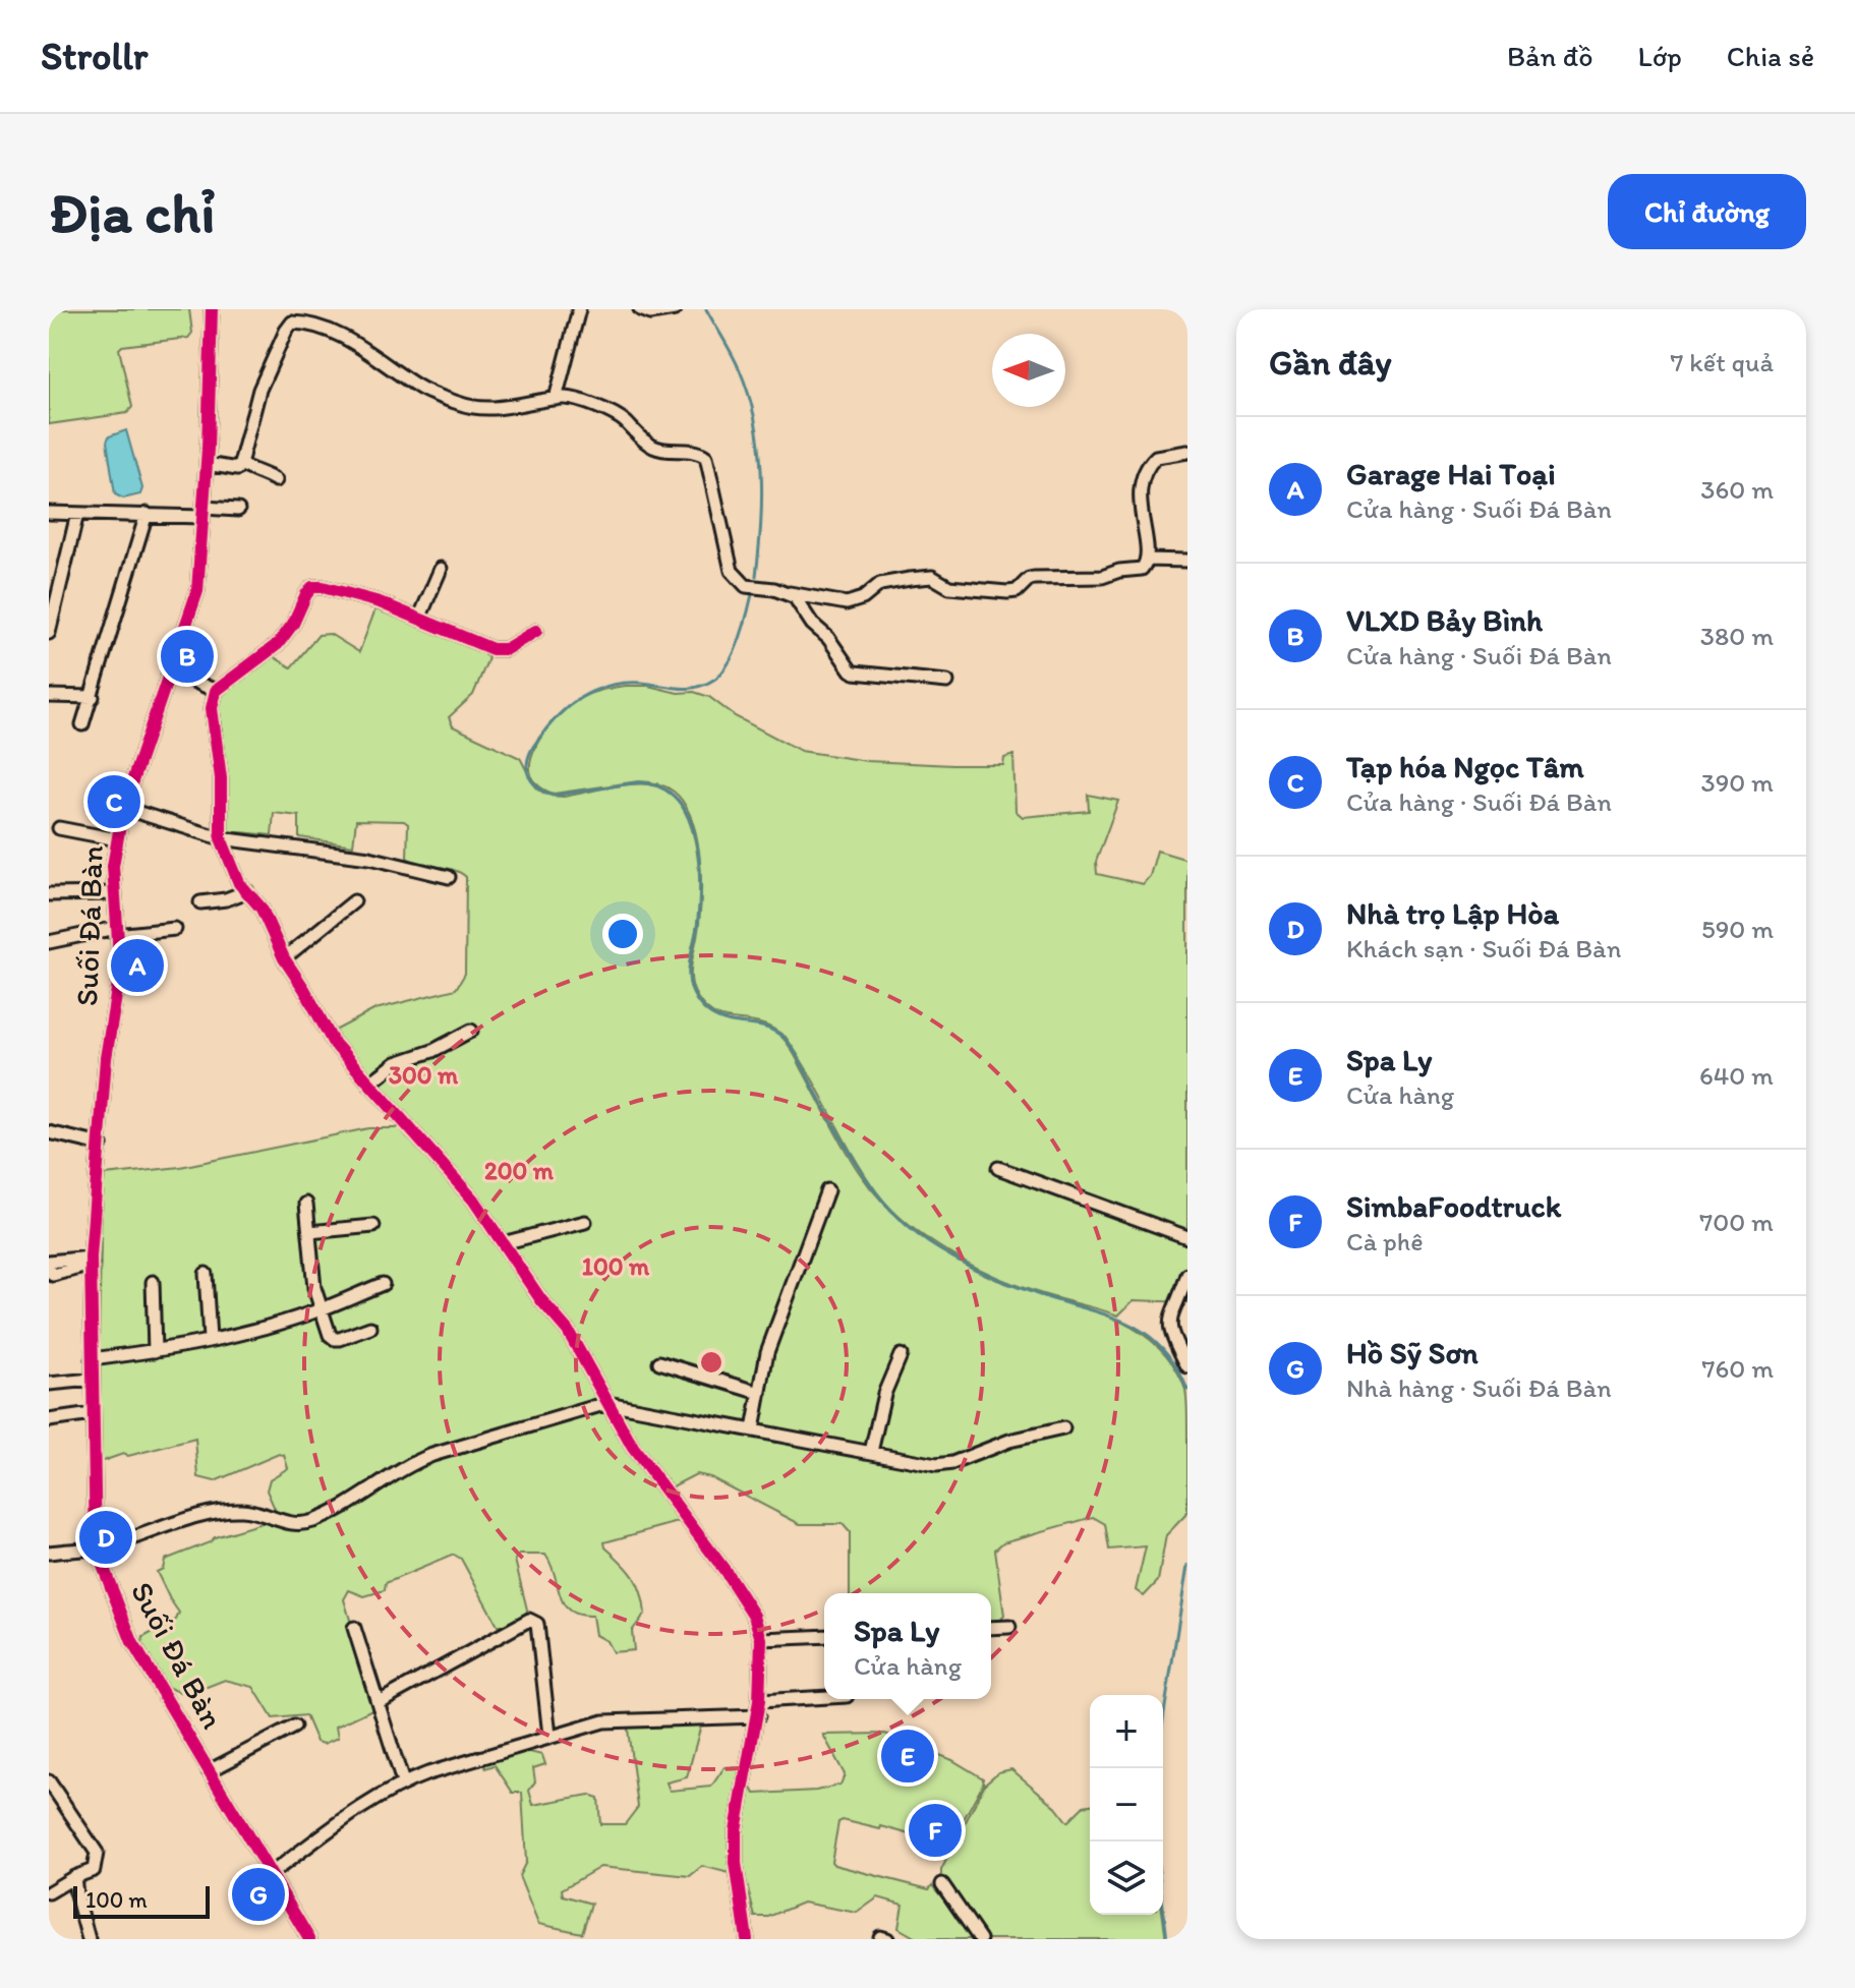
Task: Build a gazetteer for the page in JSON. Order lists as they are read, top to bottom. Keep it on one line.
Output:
{"streets":{"street":["Suối Đá Bàn"]},"scale_bar":"100 m","north":"left","page":{"header":"Strollr","nav":["Bản đồ","Lớp","Chia sẻ"],"buttons":"Chỉ đường","title":"Địa chỉ","heading":["Gần đây","7 kết quả"],"list":[{"mark":"A","name":"Garage Hai Toại","note":"Cửa hàng · Suối Đá Bàn","value":"360 m"},{"mark":"B","name":"VLXD Bảy Bình","note":"Cửa hàng · Suối Đá Bàn","value":"380 m"},{"mark":"C","name":"Tạp hóa Ngọc Tâm","note":"Cửa hàng · Suối Đá Bàn","value":"390 m"},{"mark":"D","name":"Nhà trọ Lập Hòa","note":"Khách sạn · Suối Đá Bàn","value":"590 m"},{"mark":"E","name":"Spa Ly","note":"Cửa hàng","value":"640 m"},{"mark":"F","name":"SimbaFoodtruck","note":"Cà phê","value":"700 m"},{"mark":"G","name":"Hồ Sỹ Sơn","note":"Nhà hàng · Suối Đá Bàn","value":"760 m"}],"pins":["B","C","A","D","E","F","G"],"popup":["Spa Ly","Cửa hàng"],"map_buttons":["+","−"],"scale":"100 m"},"rings":["300 m","200 m","100 m"]}
